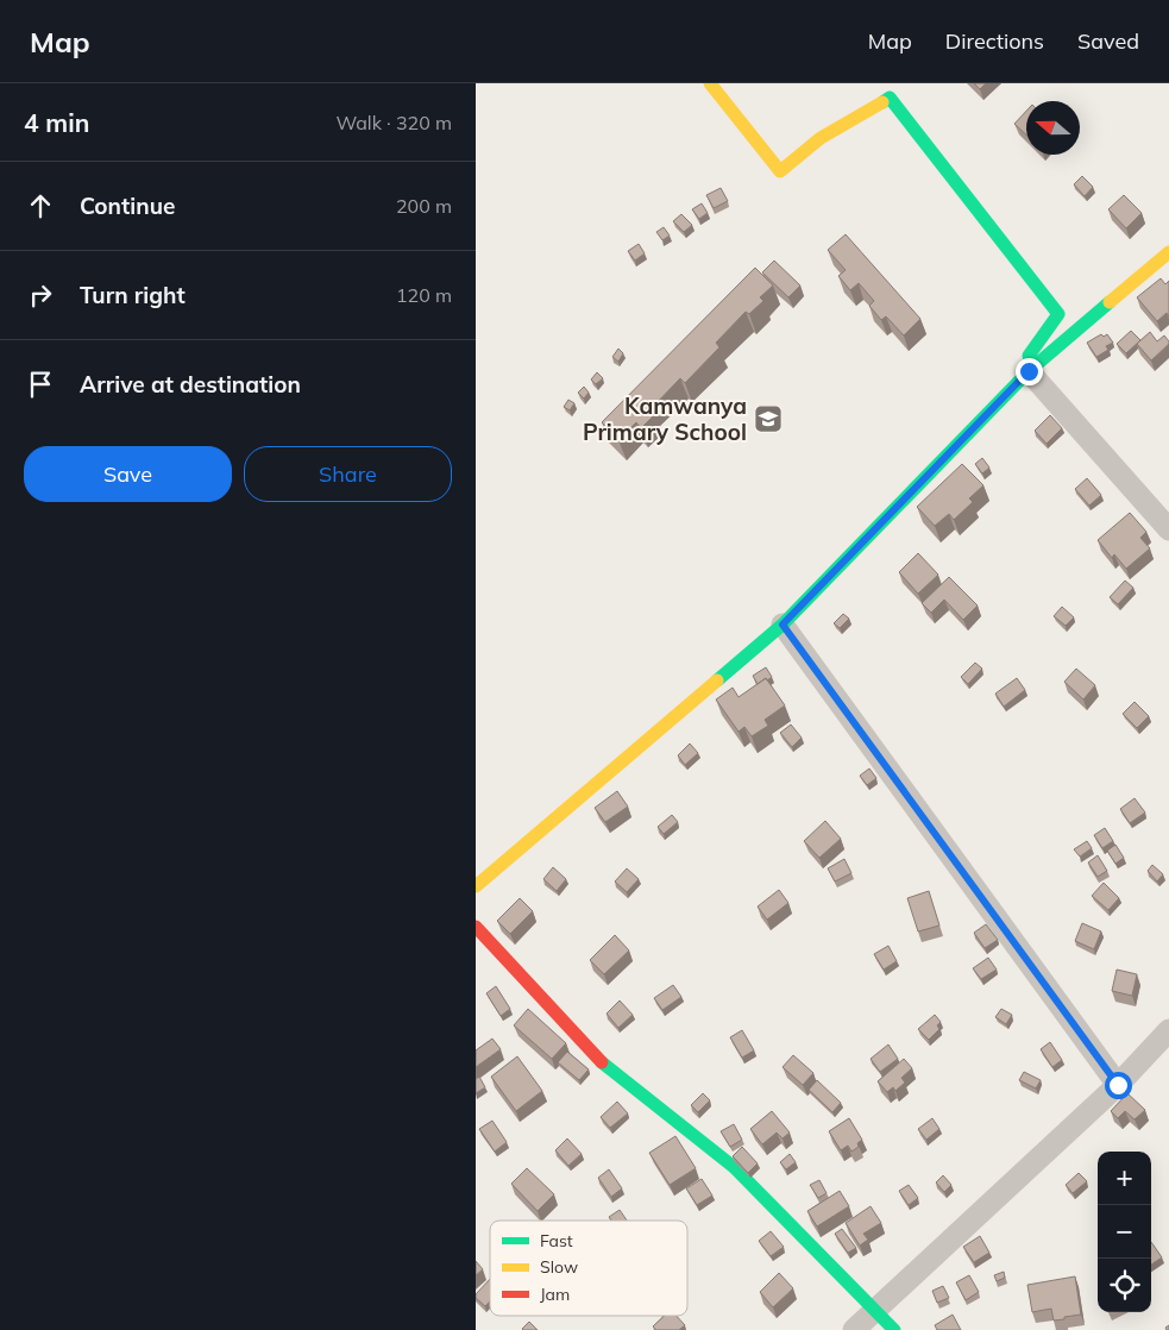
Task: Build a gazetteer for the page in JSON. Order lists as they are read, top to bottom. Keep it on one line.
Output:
{"places":{"school or university":["Kamwanya Primary School"]},"legend":["Fast","Slow","Jam"],"north":"left","page":{"header":"Map","nav":["Map","Directions","Saved"],"heading":["4 min","Walk · 320 m"],"list":[["Continue","200 m"],["Turn right","120 m"],"Arrive at destination"],"buttons":["Save","Share"],"map_buttons":["+","−"]}}
